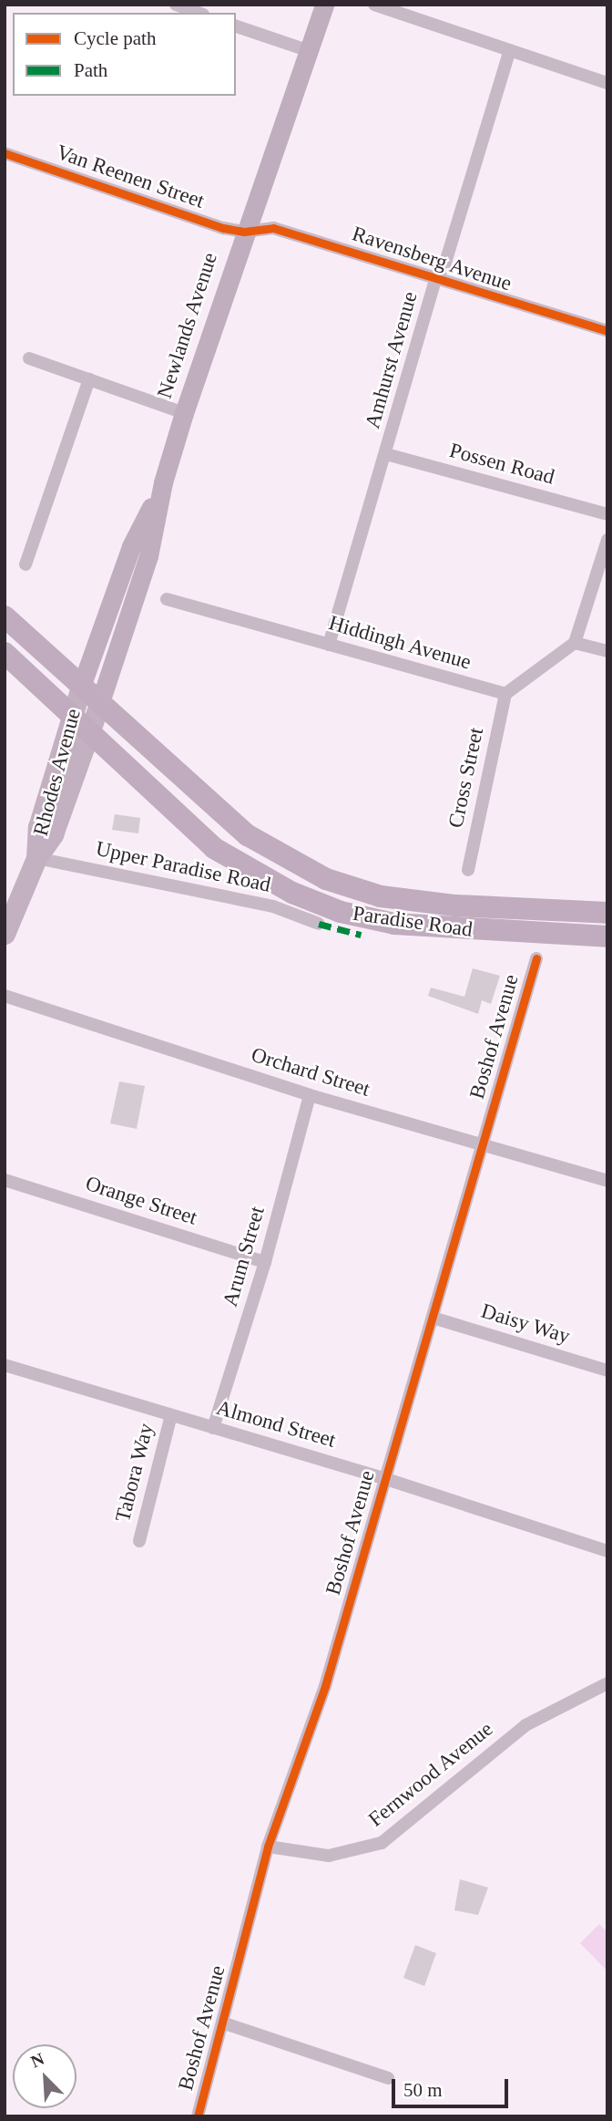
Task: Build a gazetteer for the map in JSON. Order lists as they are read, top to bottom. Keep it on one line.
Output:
{"streets":{"highway":["Paradise Road"],"main road":["Newlands Avenue","Rhodes Avenue"],"street":["Van Reenen Street","Ravensberg Avenue","Amhurst Avenue","Possen Road","Hiddingh Avenue","Cross Street","Upper Paradise Road","Boshof Avenue","Orchard Street","Orange Street","Arum Street","Daisy Way","Almond Street","Tabora Way","Fernwood Avenue"]},"crossings":[["Van Reenen Street","Ravensberg Avenue"],["Van Reenen Street","Newlands Avenue"],["Ravensberg Avenue","Newlands Avenue"],["Ravensberg Avenue","Amhurst Avenue"],["Newlands Avenue","Rhodes Avenue"],["Newlands Avenue","Paradise Road"],["Amhurst Avenue","Possen Road"],["Amhurst Avenue","Hiddingh Avenue"],["Hiddingh Avenue","Cross Street"],["Rhodes Avenue","Upper Paradise Road"],["Rhodes Avenue","Paradise Road"],["Boshof Avenue","Orchard Street"],["Boshof Avenue","Daisy Way"],["Boshof Avenue","Almond Street"],["Boshof Avenue","Fernwood Avenue"],["Orchard Street","Arum Street"],["Orange Street","Arum Street"],["Arum Street","Almond Street"],["Almond Street","Tabora Way"]],"legend":["Cycle path","Path"],"scale_bar":"50 m","north":"top left"}
